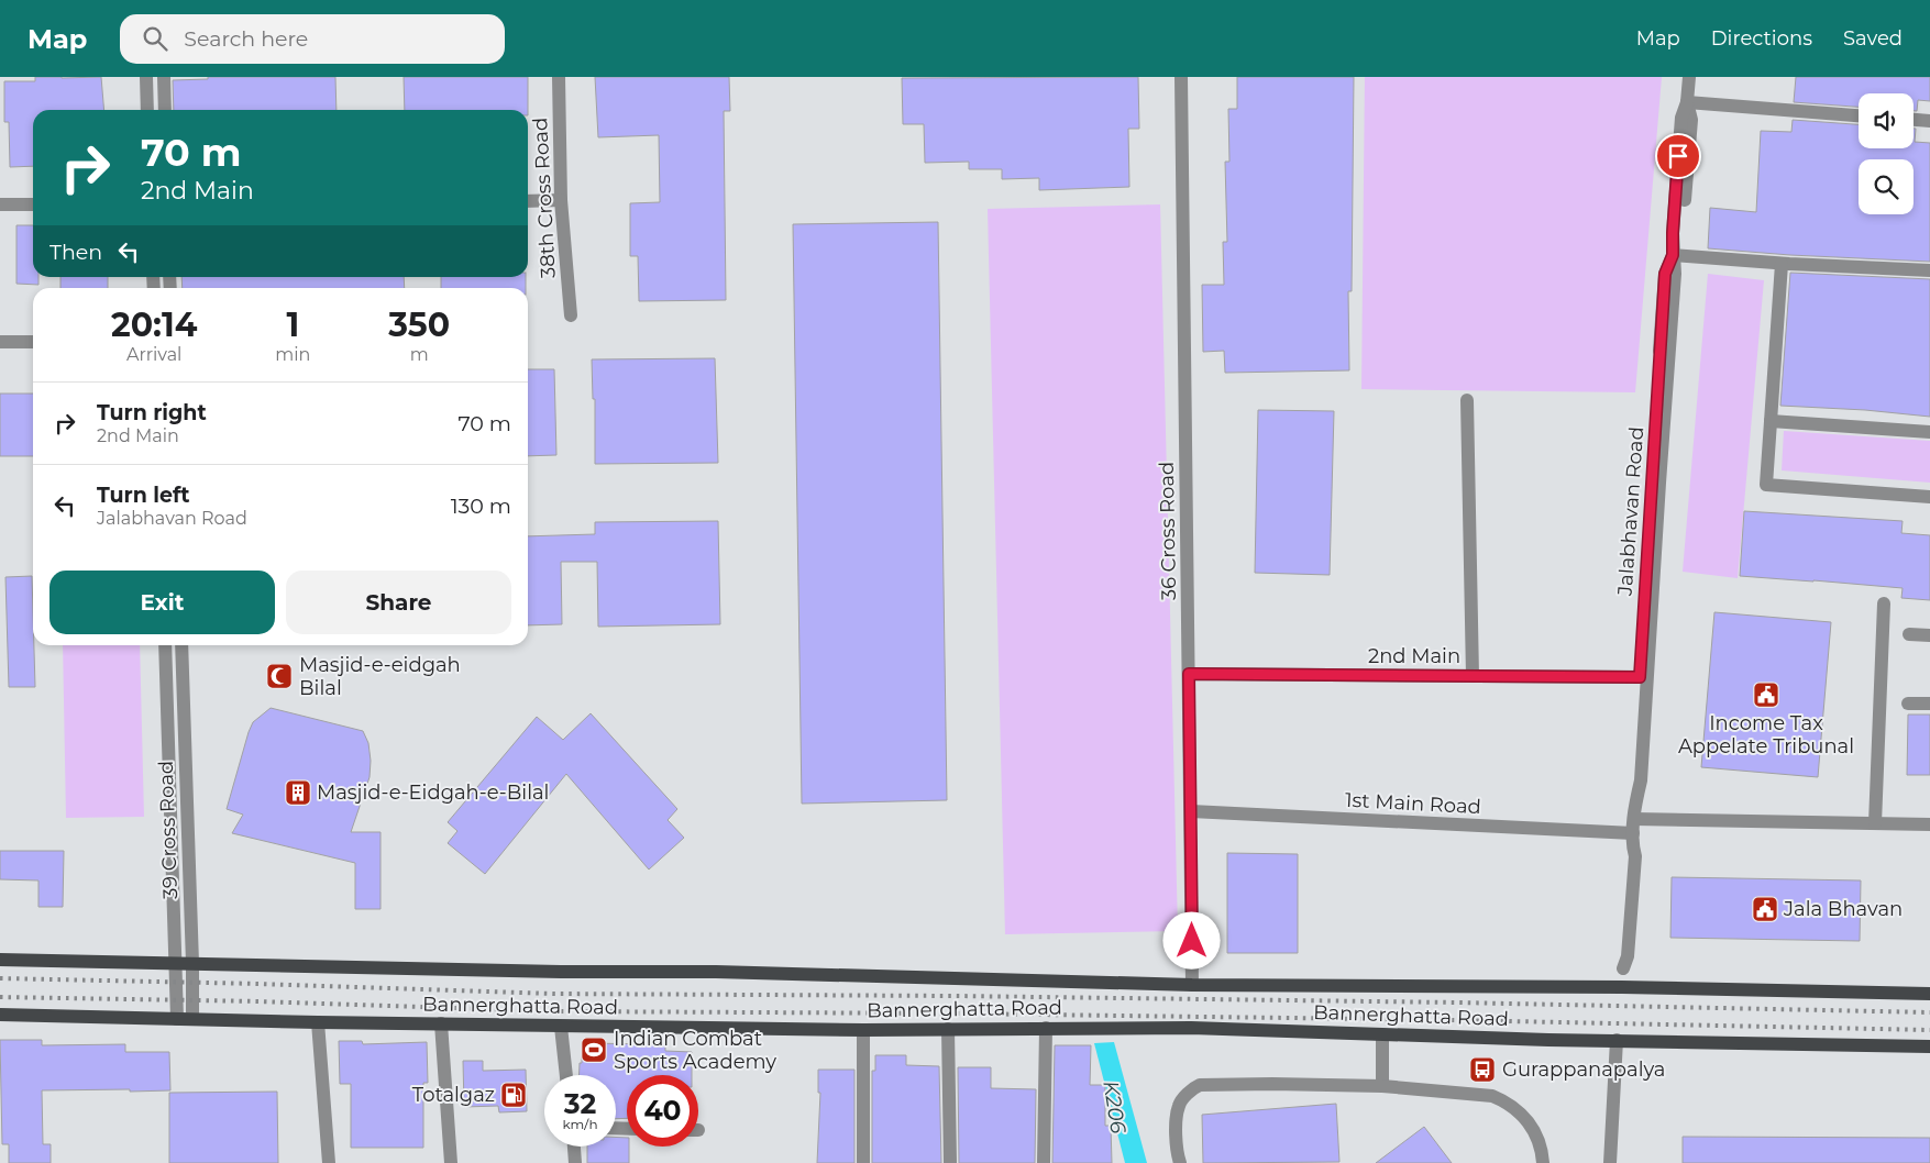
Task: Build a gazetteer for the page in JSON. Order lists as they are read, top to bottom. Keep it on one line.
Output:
{"streets":{"main road":["Bannerghatta Road"],"street":["38th Cross Road","Jalabhavan Road","36 Cross Road","2nd Main","1st Main Road","39 Cross Road"]},"crossings":[["Jalabhavan Road","2nd Main"],["Jalabhavan Road","1st Main Road"],["Jalabhavan Road","Bannerghatta Road"],["36 Cross Road","2nd Main"],["36 Cross Road","1st Main Road"],["36 Cross Road","Bannerghatta Road"],["39 Cross Road","Bannerghatta Road"]],"water":["K206"],"places":{"mosque":["Masjid-e-eidgah Bilal"],"public building":["Income Tax Appelate Tribunal","Jala Bhavan"],"building":["Masjid-e-Eidgah-e-Bilal"],"sports":["Indian Combat Sports Academy"],"bus stop":["Gurappanapalya"],"fuel station":["Totalgaz"]},"page":{"header":"Map","search":"Search here","nav":["Map","Directions","Saved"],"turn":["70 m","2nd Main"],"then":"Then","eta":["20:14","Arrival","1","min","350","m"],"list":[{"name":"Turn right","note":"2nd Main","value":"70 m"},{"name":"Turn left","note":"Jalabhavan Road","value":"130 m"}],"buttons":["Exit","Share"],"speed":"32 km/h","limit":"40"}}
